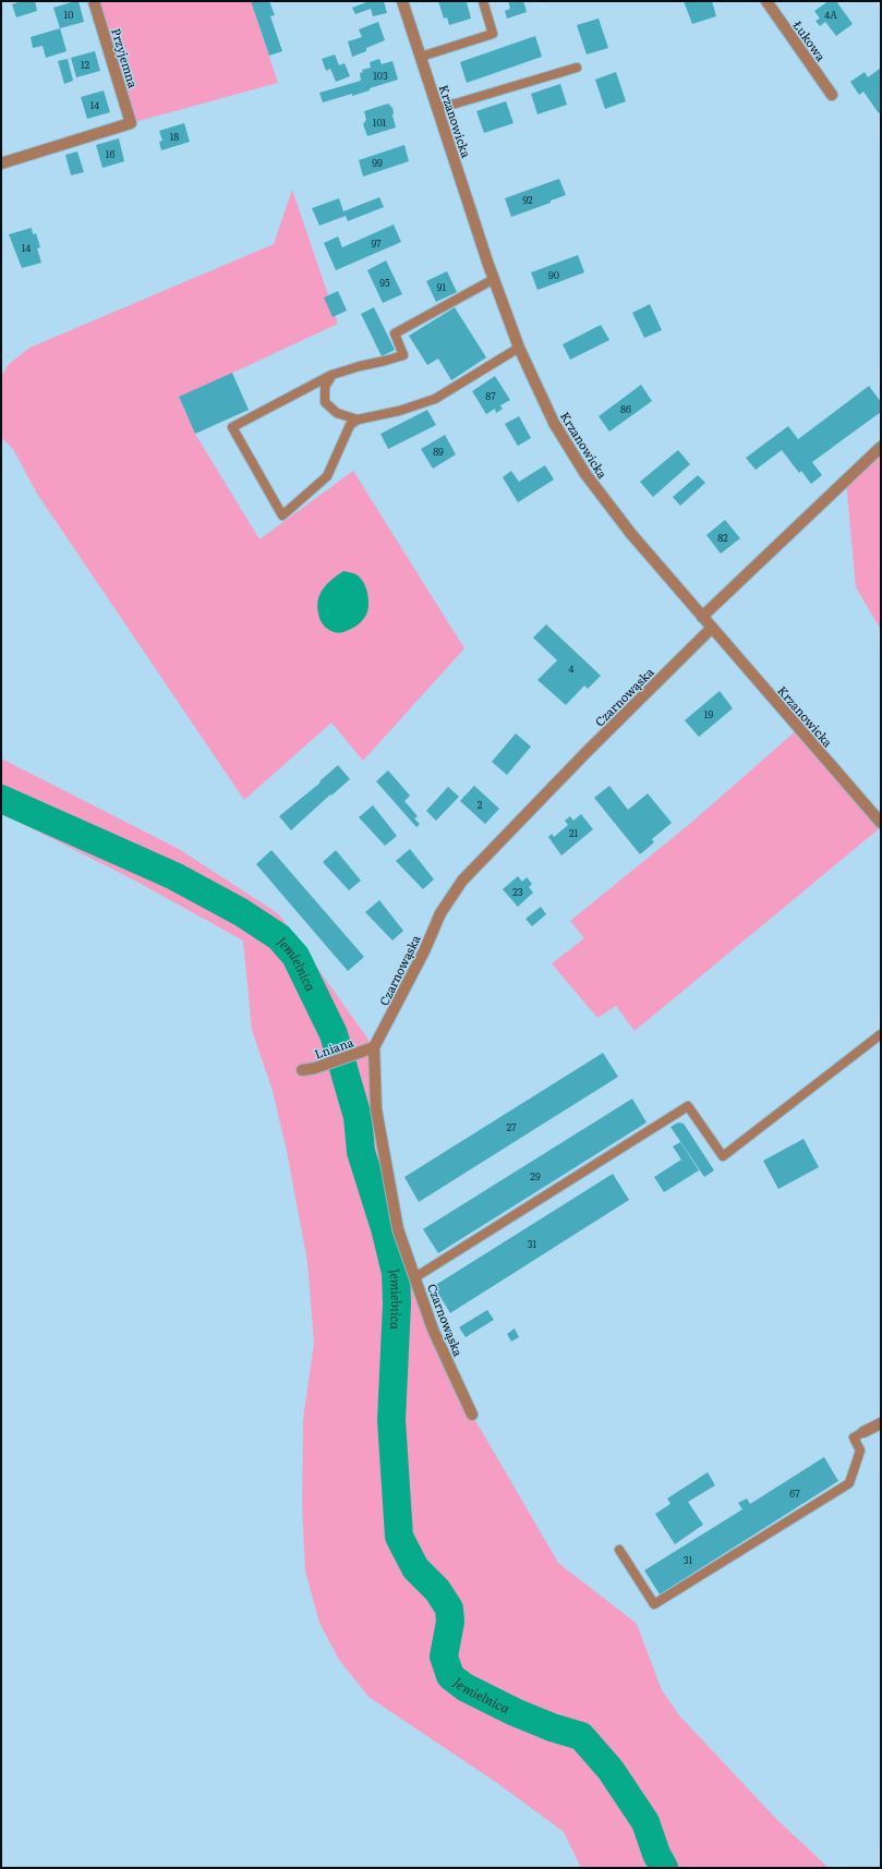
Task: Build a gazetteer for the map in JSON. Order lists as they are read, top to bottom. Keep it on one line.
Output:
{"streets":{"street":["Łukowa","Przyjemna","Krzanowicka","Czarnowąska","Lniana"]},"crossings":[["Krzanowicka","Czarnowąska"],["Czarnowąska","Lniana"]],"water":["Jemielnica"],"house_numbers":["10","4A","12","103","14","101","18","16","99","92","97","14","90","95","91","87","86","89","82","4","19","2","21","23","27","29","31","67","31"]}
